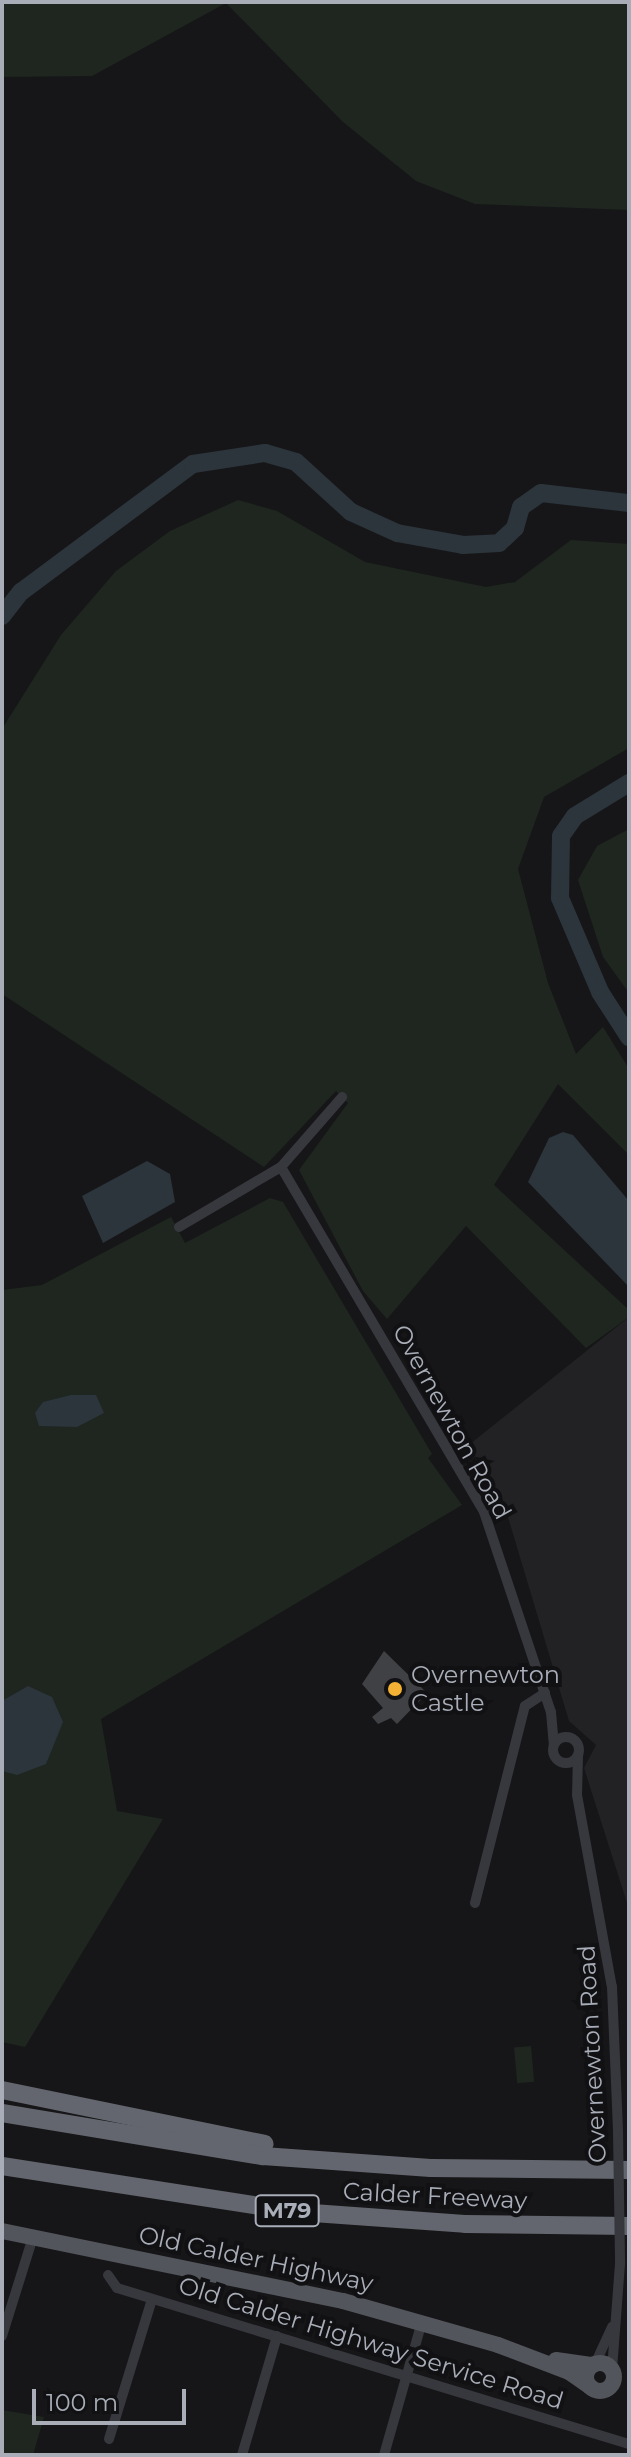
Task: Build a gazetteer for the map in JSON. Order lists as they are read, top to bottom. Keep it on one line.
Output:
{"streets":{"highway":["Calder Freeway","M79"],"main road":["Old Calder Highway"],"street":["Overnewton Road","Old Calder Highway Service Road"]},"crossings":[["Overnewton Road","Old Calder Highway"]],"places":["Overnewton Castle"],"scale_bar":"100 m"}
